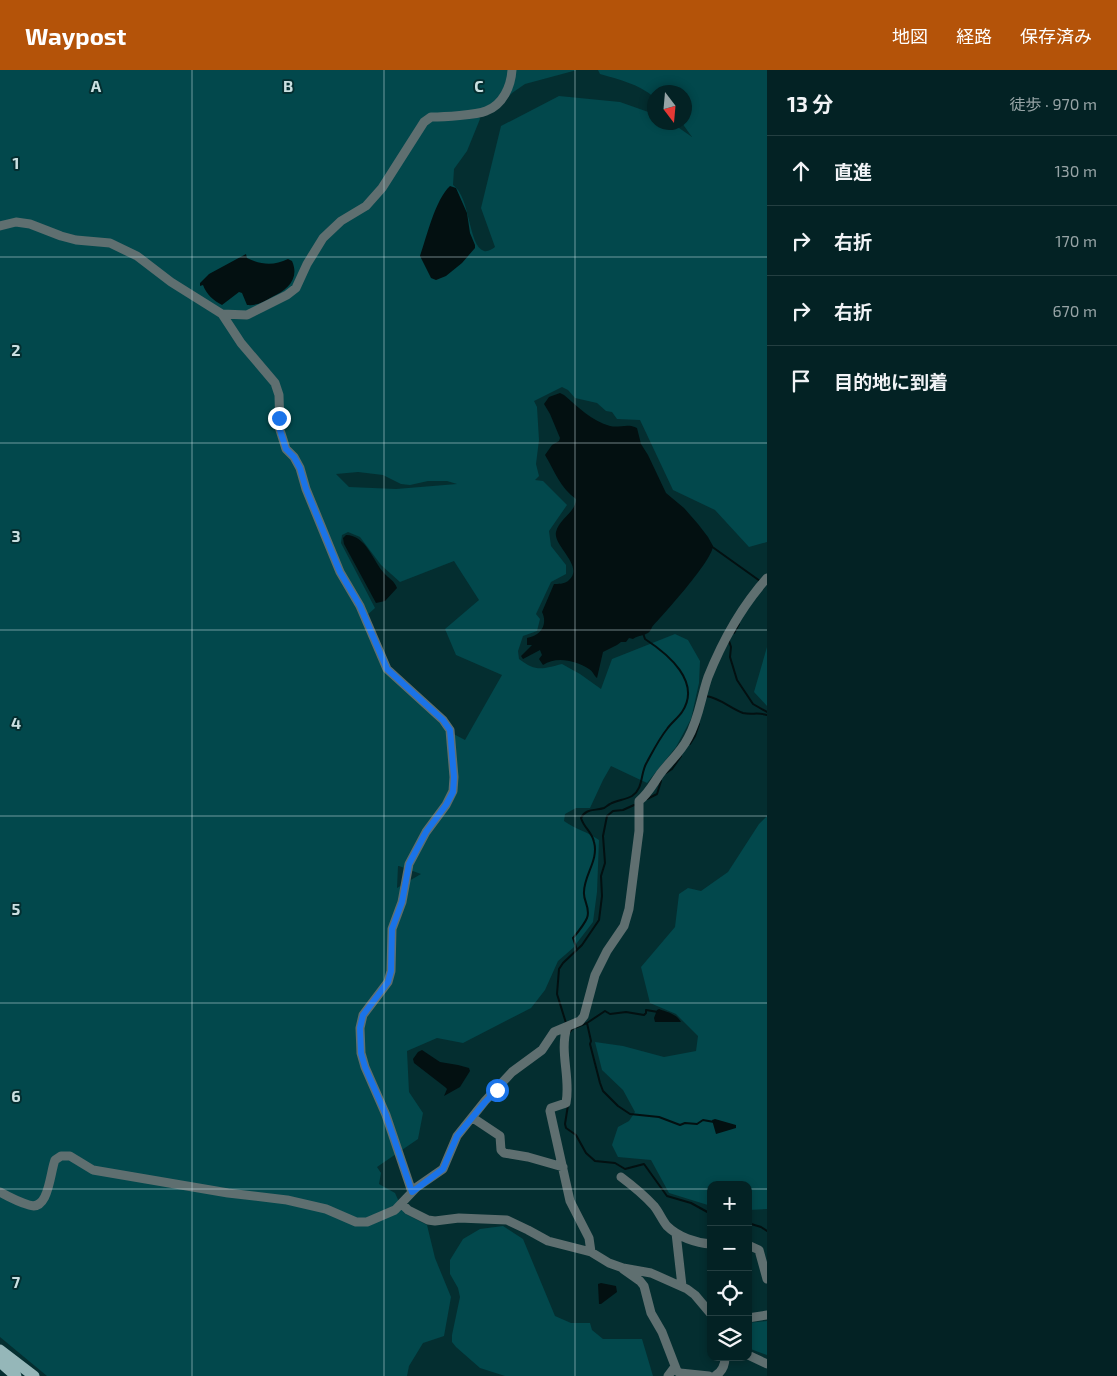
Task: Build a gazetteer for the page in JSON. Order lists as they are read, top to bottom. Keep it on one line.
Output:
{"north":"bottom","page":{"header":"Waypost","nav":["地図","経路","保存済み"],"heading":["13 分","徒歩 · 970 m"],"list":[["直進","130 m"],["右折","170 m"],["右折","670 m"],"目的地に到着"],"map_buttons":["+","−"]},"grid":{"columns":["A","B","C"],"rows":["1","2","3","4","5","6","7"]}}
